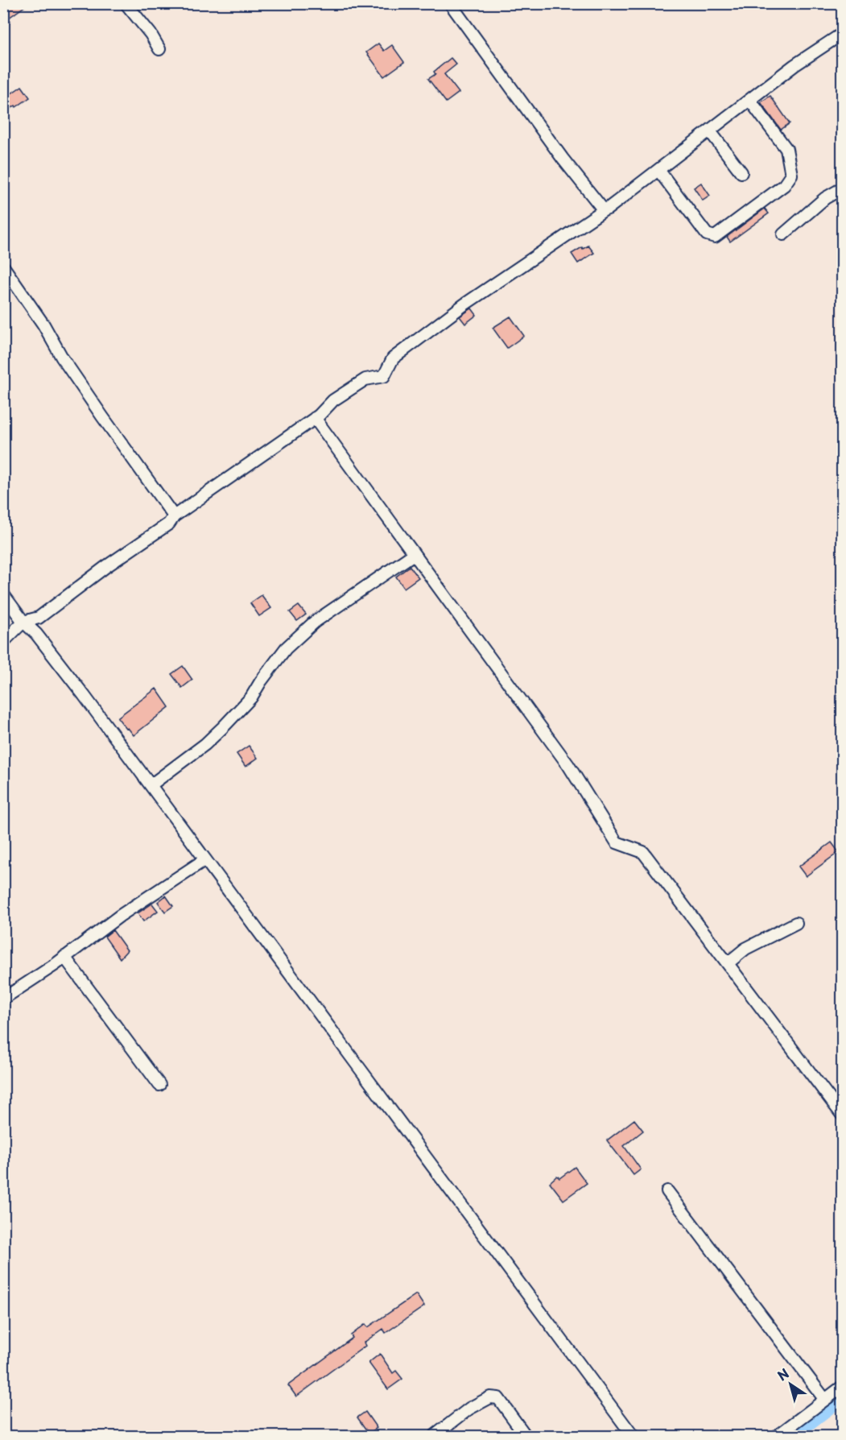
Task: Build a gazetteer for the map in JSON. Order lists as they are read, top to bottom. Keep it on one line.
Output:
{"north":"top left"}
